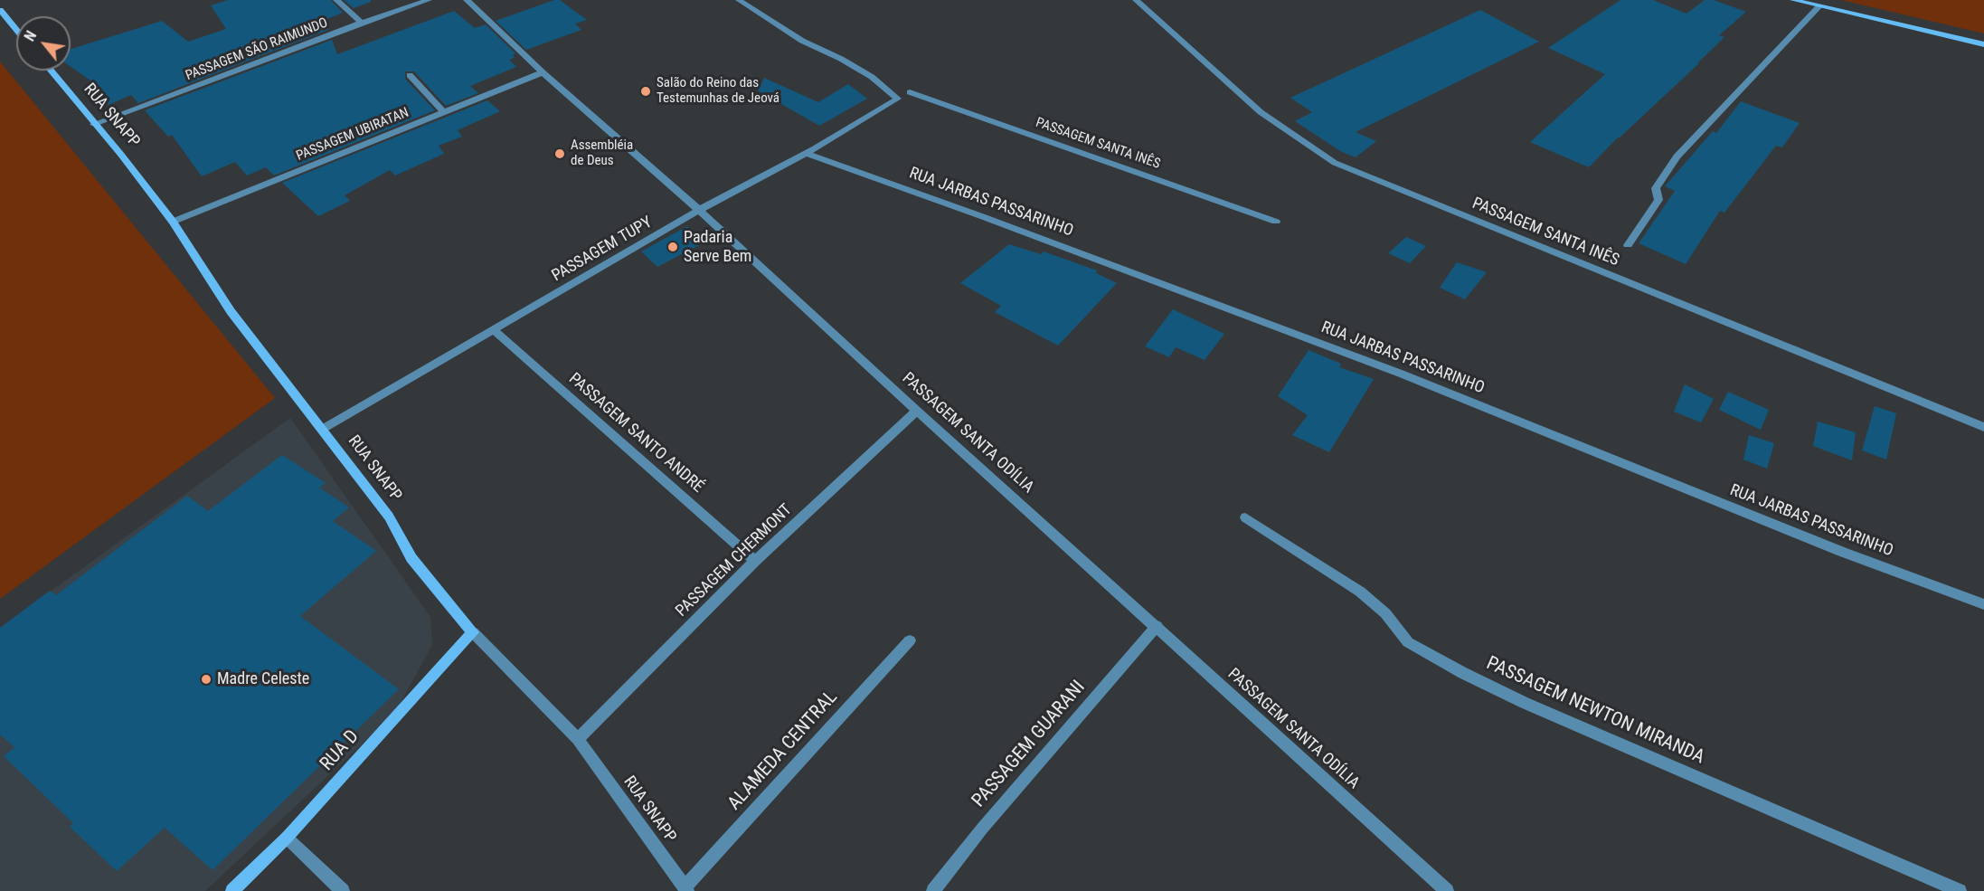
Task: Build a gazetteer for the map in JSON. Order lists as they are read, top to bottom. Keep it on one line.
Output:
{"streets":{"main road":["RUA SNAPP","RUA D"],"street":["PASSAGEM SÃO RAIMUNDO","PASSAGEM UBIRATAN","PASSAGEM SANTA INÊS","RUA JARBAS PASSARINHO","PASSAGEM TUPY","PASSAGEM SANTO ANDRÉ","PASSAGEM SANTA ODÍLIA","PASSAGEM CHERMONT","PASSAGEM NEWTON MIRANDA","PASSAGEM GUARANI","ALAMEDA CENTRAL"]},"crossings":[["PASSAGEM SÃO RAIMUNDO","RUA SNAPP"],["RUA SNAPP","PASSAGEM UBIRATAN"],["RUA SNAPP","PASSAGEM TUPY"],["RUA SNAPP","PASSAGEM CHERMONT"],["RUA SNAPP","RUA D"],["RUA SNAPP","ALAMEDA CENTRAL"],["PASSAGEM UBIRATAN","PASSAGEM SANTA ODÍLIA"],["RUA JARBAS PASSARINHO","PASSAGEM TUPY"],["PASSAGEM TUPY","PASSAGEM SANTO ANDRÉ"],["PASSAGEM TUPY","PASSAGEM SANTA ODÍLIA"],["PASSAGEM SANTO ANDRÉ","PASSAGEM CHERMONT"],["PASSAGEM SANTA ODÍLIA","PASSAGEM CHERMONT"],["PASSAGEM SANTA ODÍLIA","PASSAGEM GUARANI"]],"places":["Salão do Reino das Testemunhas de Jeová","Assembléia de Deus","Padaria Serve Bem","Madre Celeste"],"north":"top left"}
